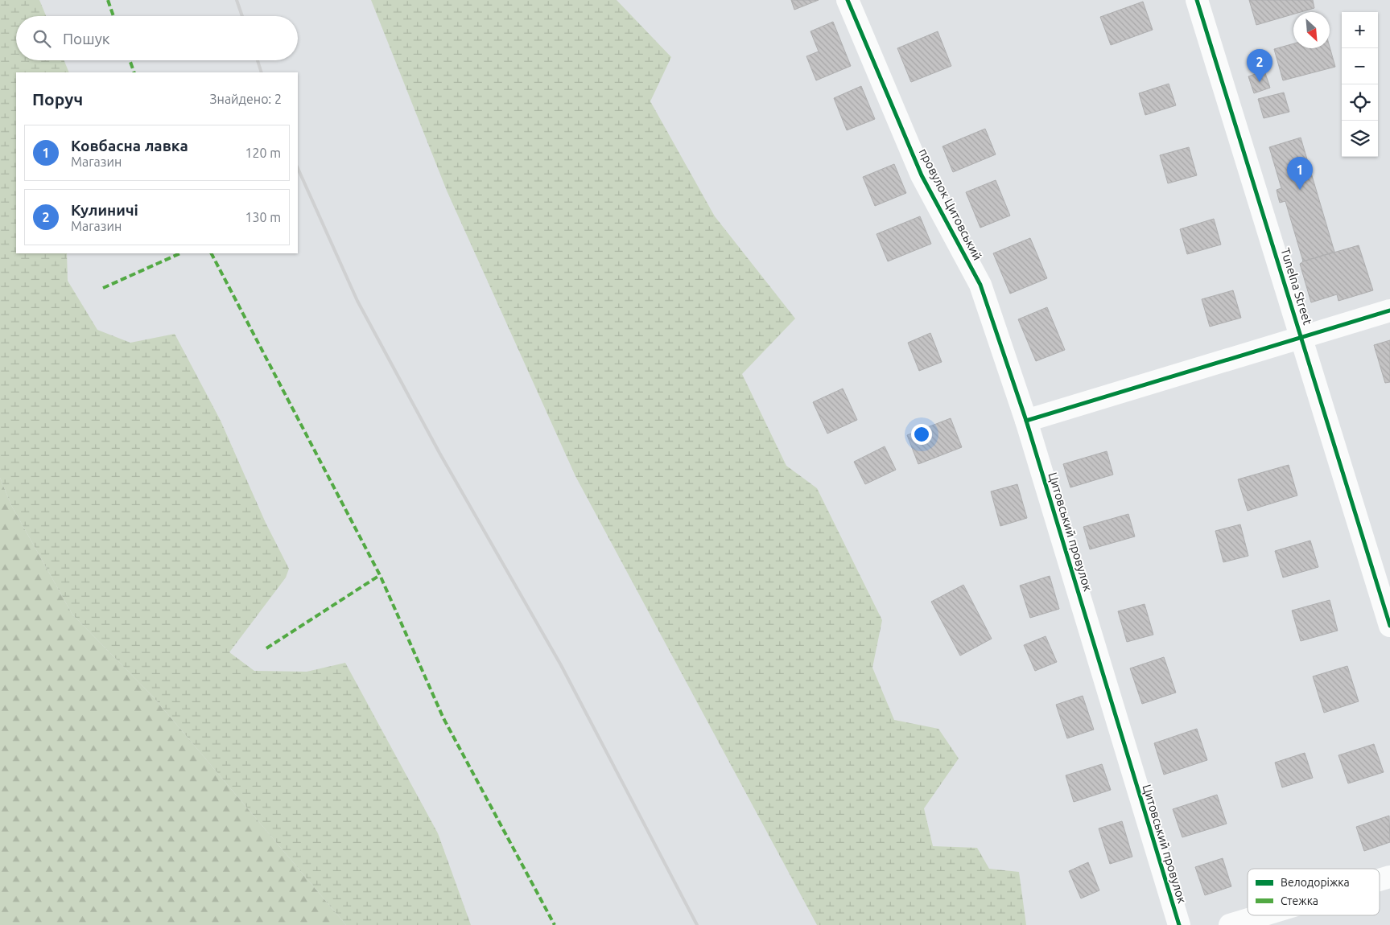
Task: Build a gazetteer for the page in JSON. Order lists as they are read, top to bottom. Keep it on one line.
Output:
{"streets":{"street":["провулок Цитовський","Tunelna Street","Цитовський провулок"]},"crossings":[["провулок Цитовський","Цитовський провулок"]],"legend":["Велодоріжка","Стежка"],"north":"bottom right","page":{"map_buttons":["+","−"],"search":"Пошук","pins":["2","1"],"heading":["Поруч","Знайдено: 2"],"list":[{"mark":"1","name":"Ковбасна лавка","note":"Магазин","value":"120 m"},{"mark":"2","name":"Кулиничі","note":"Магазин","value":"130 m"}]}}
